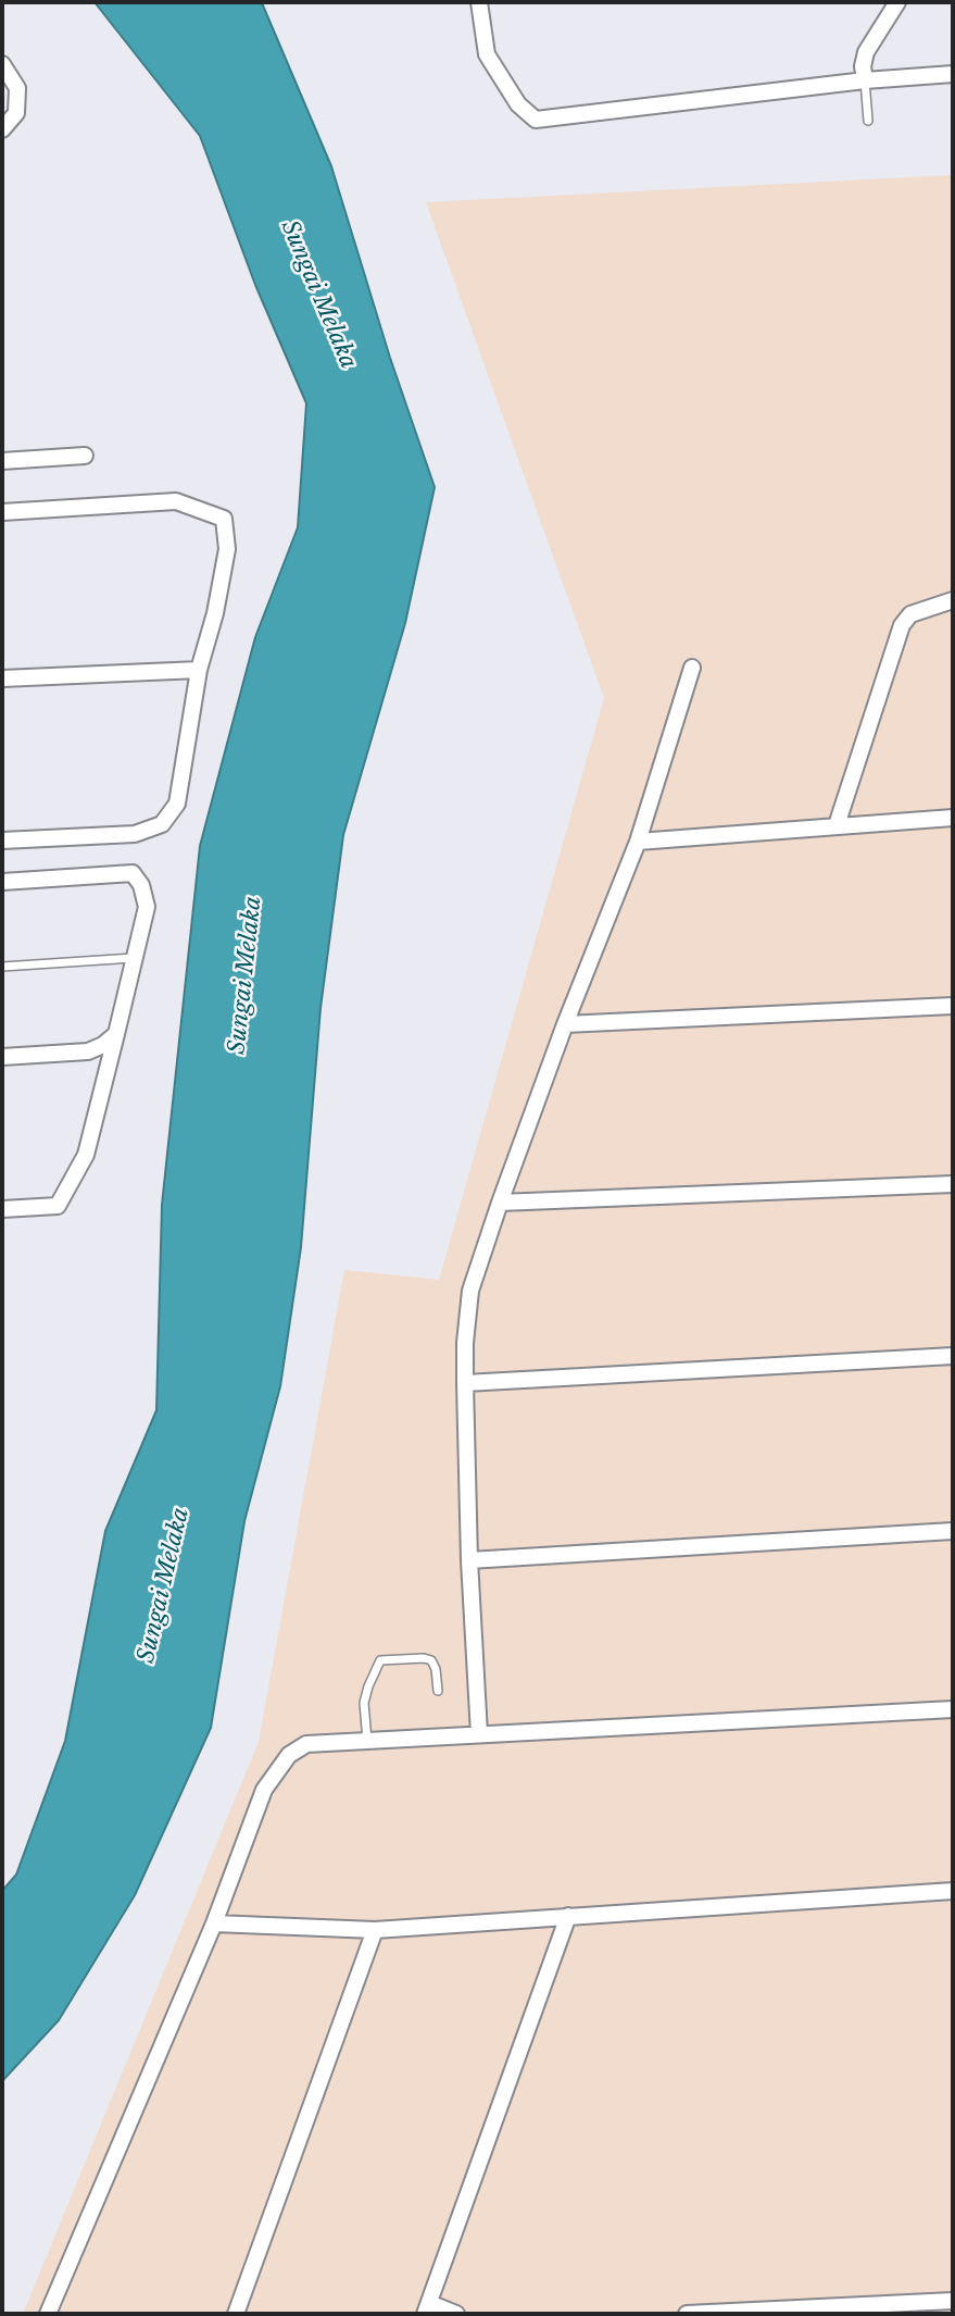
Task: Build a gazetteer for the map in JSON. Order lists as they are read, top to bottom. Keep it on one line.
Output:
{"water":["Sungai Melaka"]}
